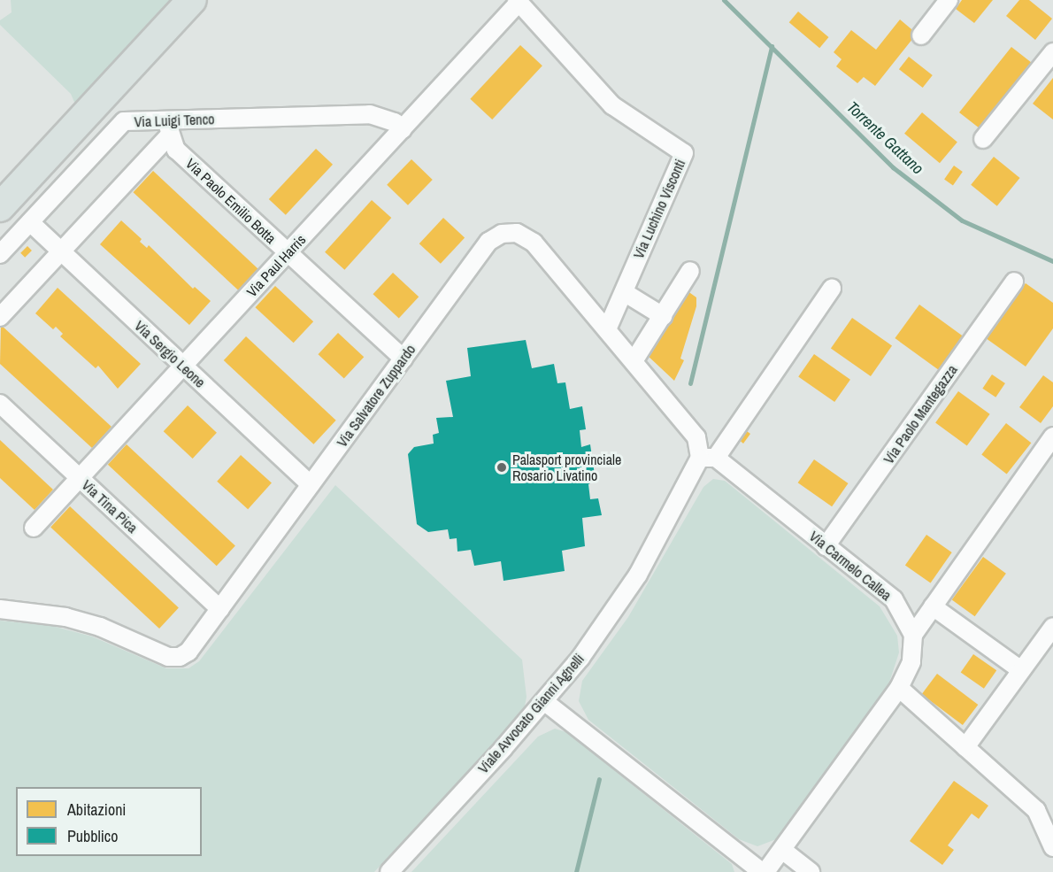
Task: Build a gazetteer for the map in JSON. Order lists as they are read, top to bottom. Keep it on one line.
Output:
{"streets":{"street":["Via Luigi Tenco","Via Paolo Emilio Botta","Via Luchino Visconti","Via Paul Harris","Via Sergio Leone","Via Salvatore Zuppardo","Via Paolo Mantegazza","Via Tina Pica","Via Carmelo Callea","Viale Avvocato Gianni Agnelli"]},"crossings":[["Via Luigi Tenco","Via Paolo Emilio Botta"],["Via Luigi Tenco","Via Paul Harris"],["Via Luigi Tenco","Via Sergio Leone"],["Via Paolo Emilio Botta","Via Paul Harris"],["Via Paolo Emilio Botta","Via Salvatore Zuppardo"],["Via Luchino Visconti","Via Paul Harris"],["Via Luchino Visconti","Via Salvatore Zuppardo"],["Via Paul Harris","Via Sergio Leone"],["Via Paul Harris","Via Tina Pica"],["Via Sergio Leone","Via Salvatore Zuppardo"],["Via Salvatore Zuppardo","Via Tina Pica"],["Via Salvatore Zuppardo","Via Carmelo Callea"],["Via Salvatore Zuppardo","Viale Avvocato Gianni Agnelli"],["Via Paolo Mantegazza","Via Carmelo Callea"],["Via Carmelo Callea","Viale Avvocato Gianni Agnelli"]],"water":["Torrente Gattano"],"places":["Palasport provinciale Rosario Livatino"],"legend":["Abitazioni","Pubblico"]}
